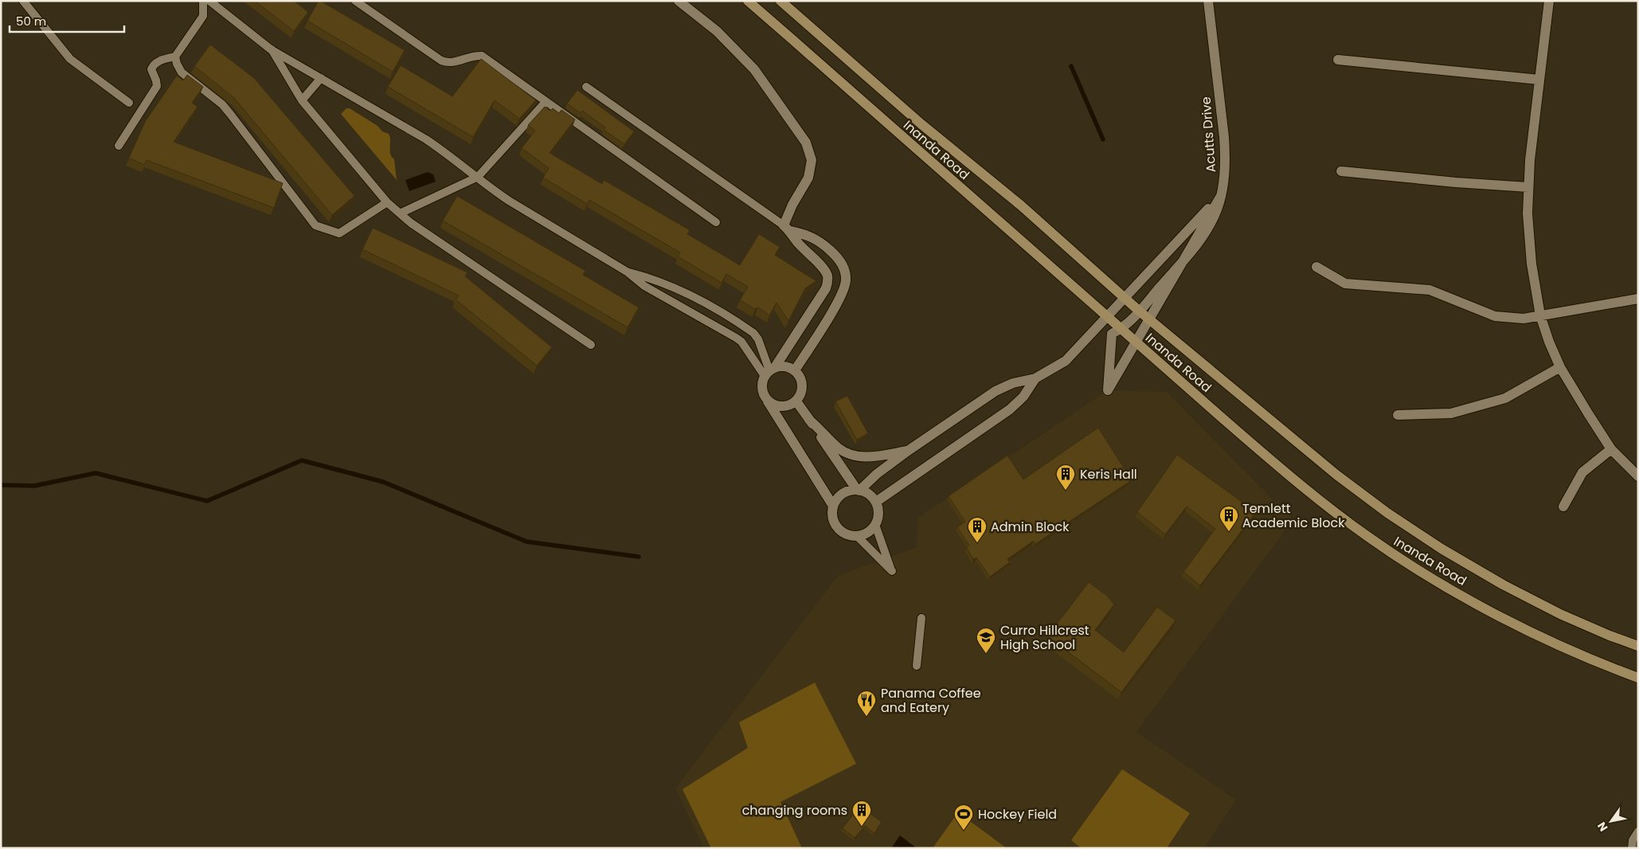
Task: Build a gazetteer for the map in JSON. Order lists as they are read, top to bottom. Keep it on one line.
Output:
{"streets":{"main road":["Inanda Road"],"street":["Acutts Drive"]},"crossings":[["Acutts Drive","Inanda Road"]],"places":{"building":["Keris Hall","Temlett Academic Block","Admin Block","changing rooms"],"school or university":["Curro Hillcrest High School"],"restaurant":["Panama Coffee and Eatery"],"sports":["Hockey Field"]},"scale_bar":"50 m","north":"bottom left"}
